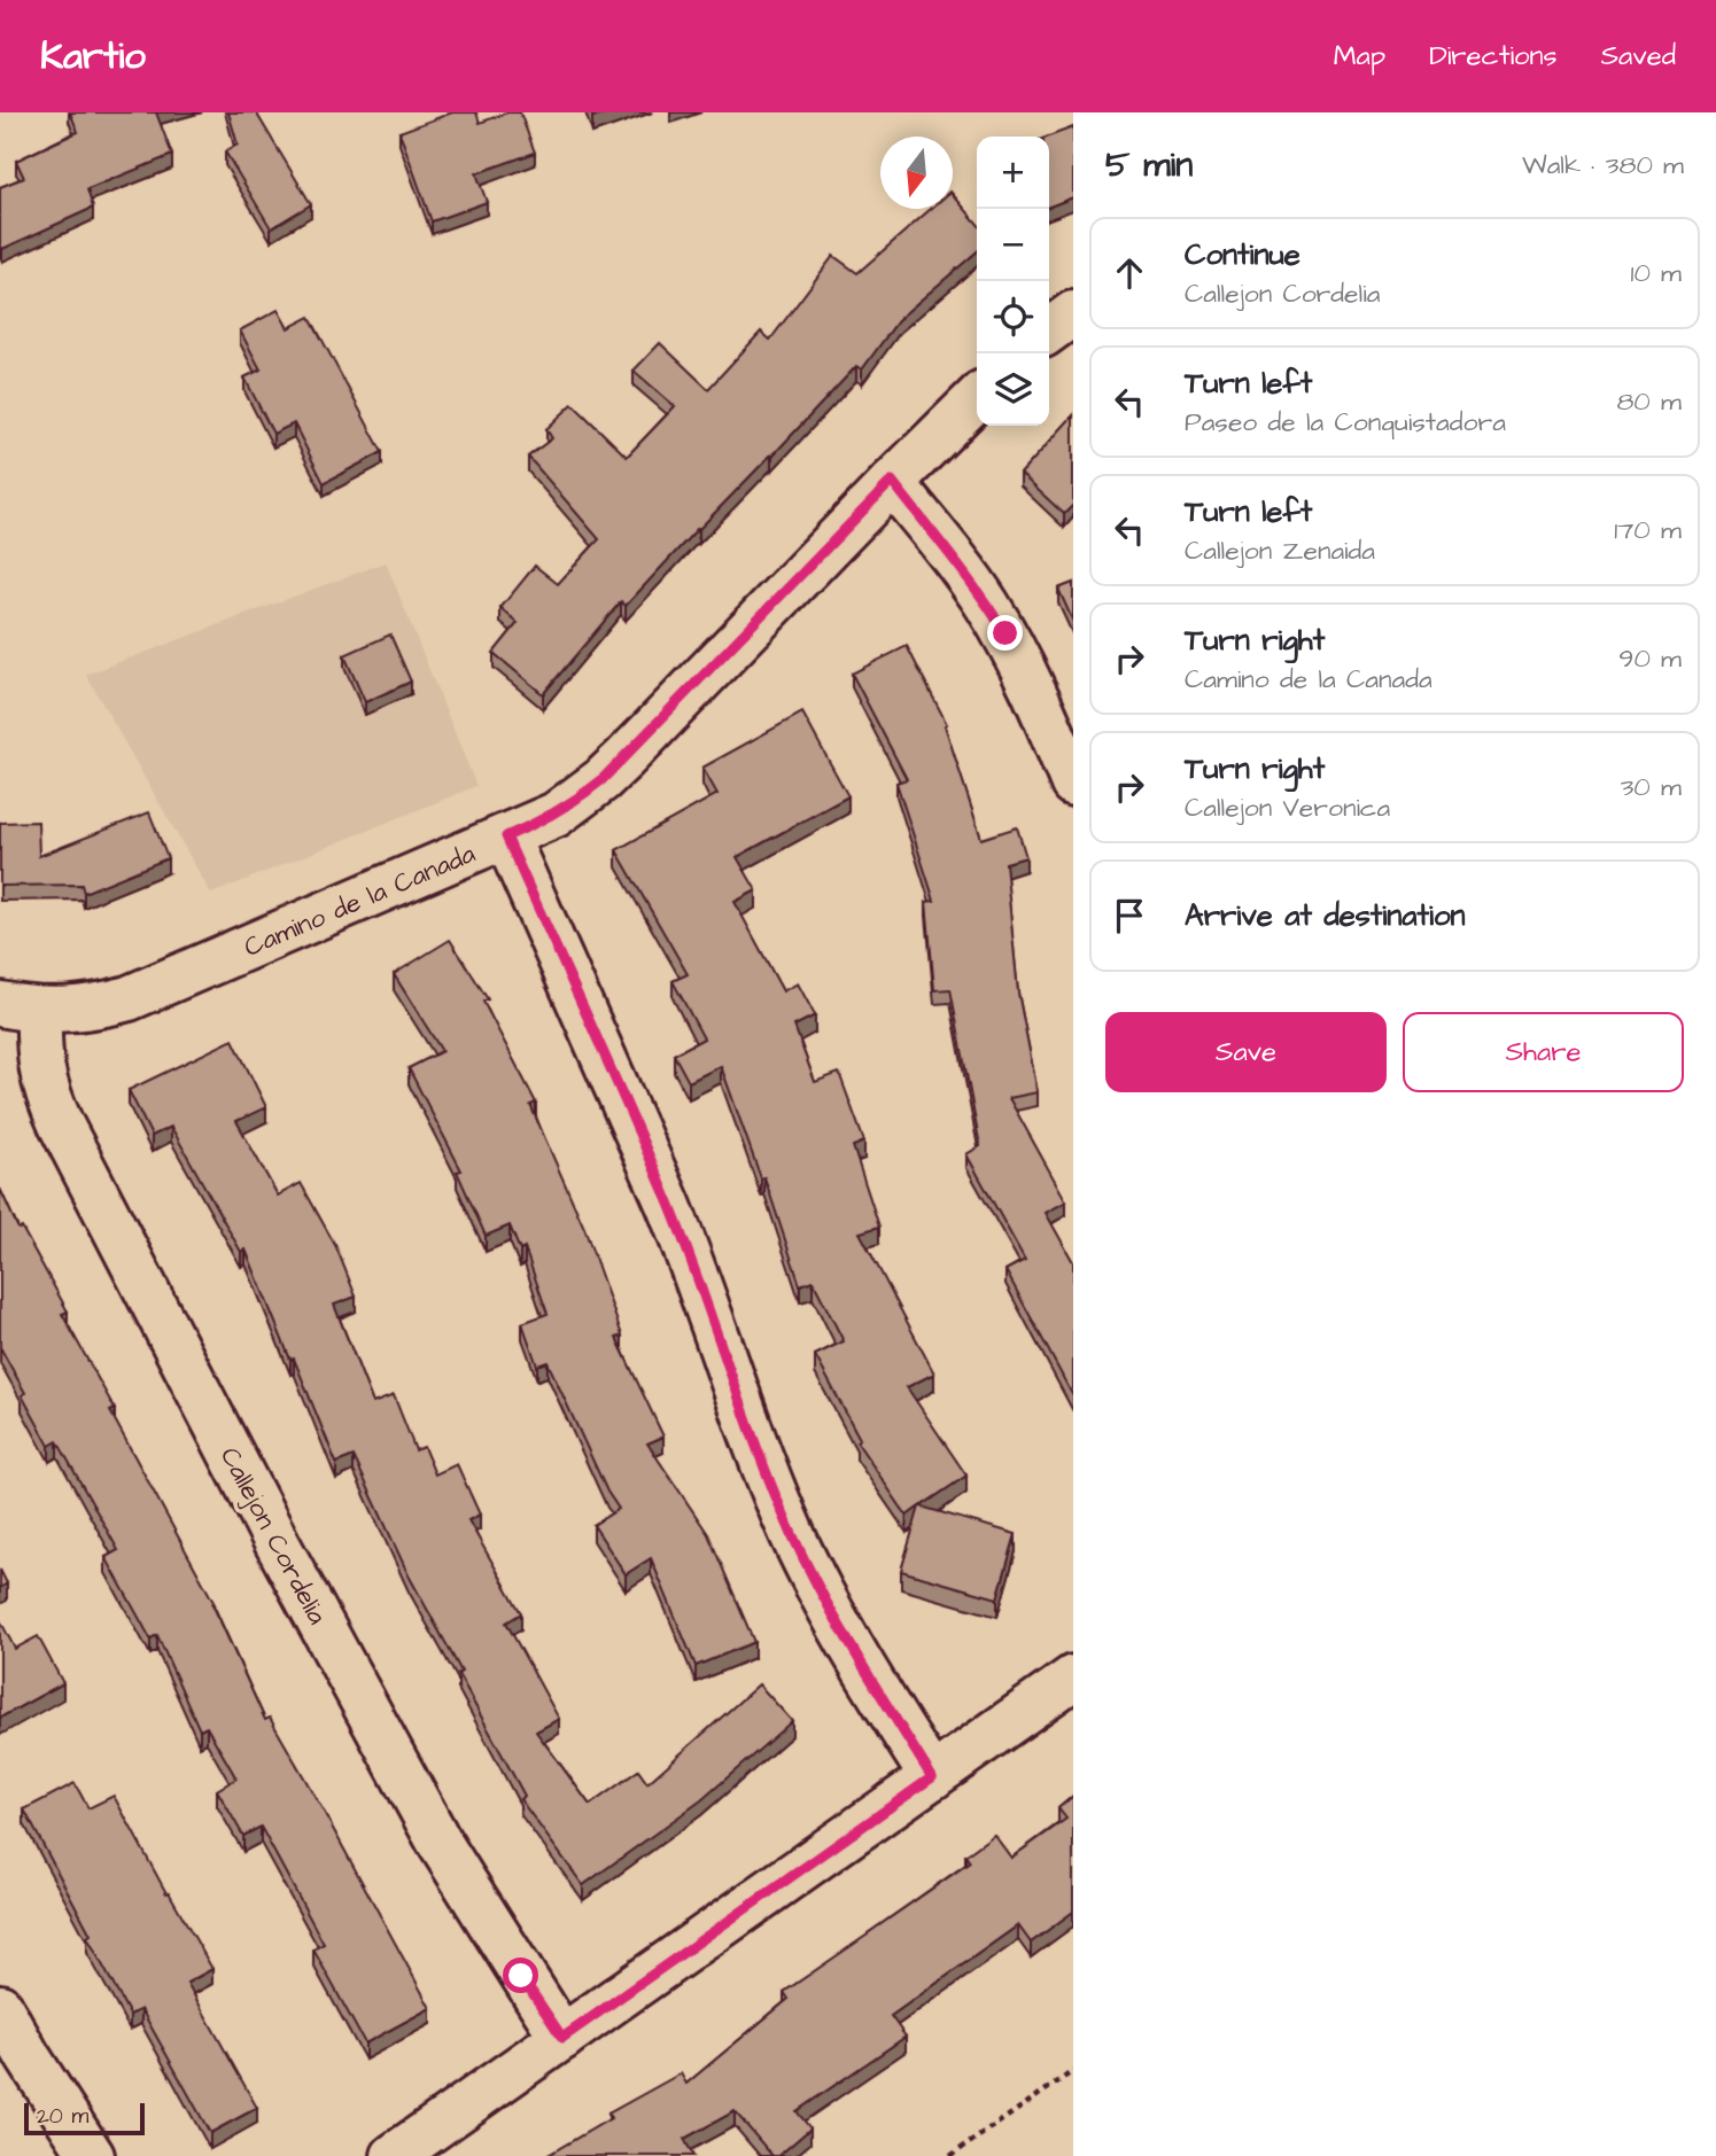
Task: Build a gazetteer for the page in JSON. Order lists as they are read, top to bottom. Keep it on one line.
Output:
{"streets":{"street":["Camino de la Canada","Callejon Cordelia"]},"crossings":[["Camino de la Canada","Callejon Cordelia"]],"scale_bar":"20 m","north":"bottom","page":{"header":"Kartio","nav":["Map","Directions","Saved"],"heading":["5 min","Walk · 380 m"],"map_buttons":["+","−"],"list":[["Continue","Callejon Cordelia","10 m"],["Turn left","Paseo de la Conquistadora","80 m"],["Turn left","Callejon Zenaida","170 m"],["Turn right","Camino de la Canada","90 m"],["Turn right","Callejon Veronica","30 m"],"Arrive at destination"],"buttons":["Save","Share"],"scale":"20 m"}}
